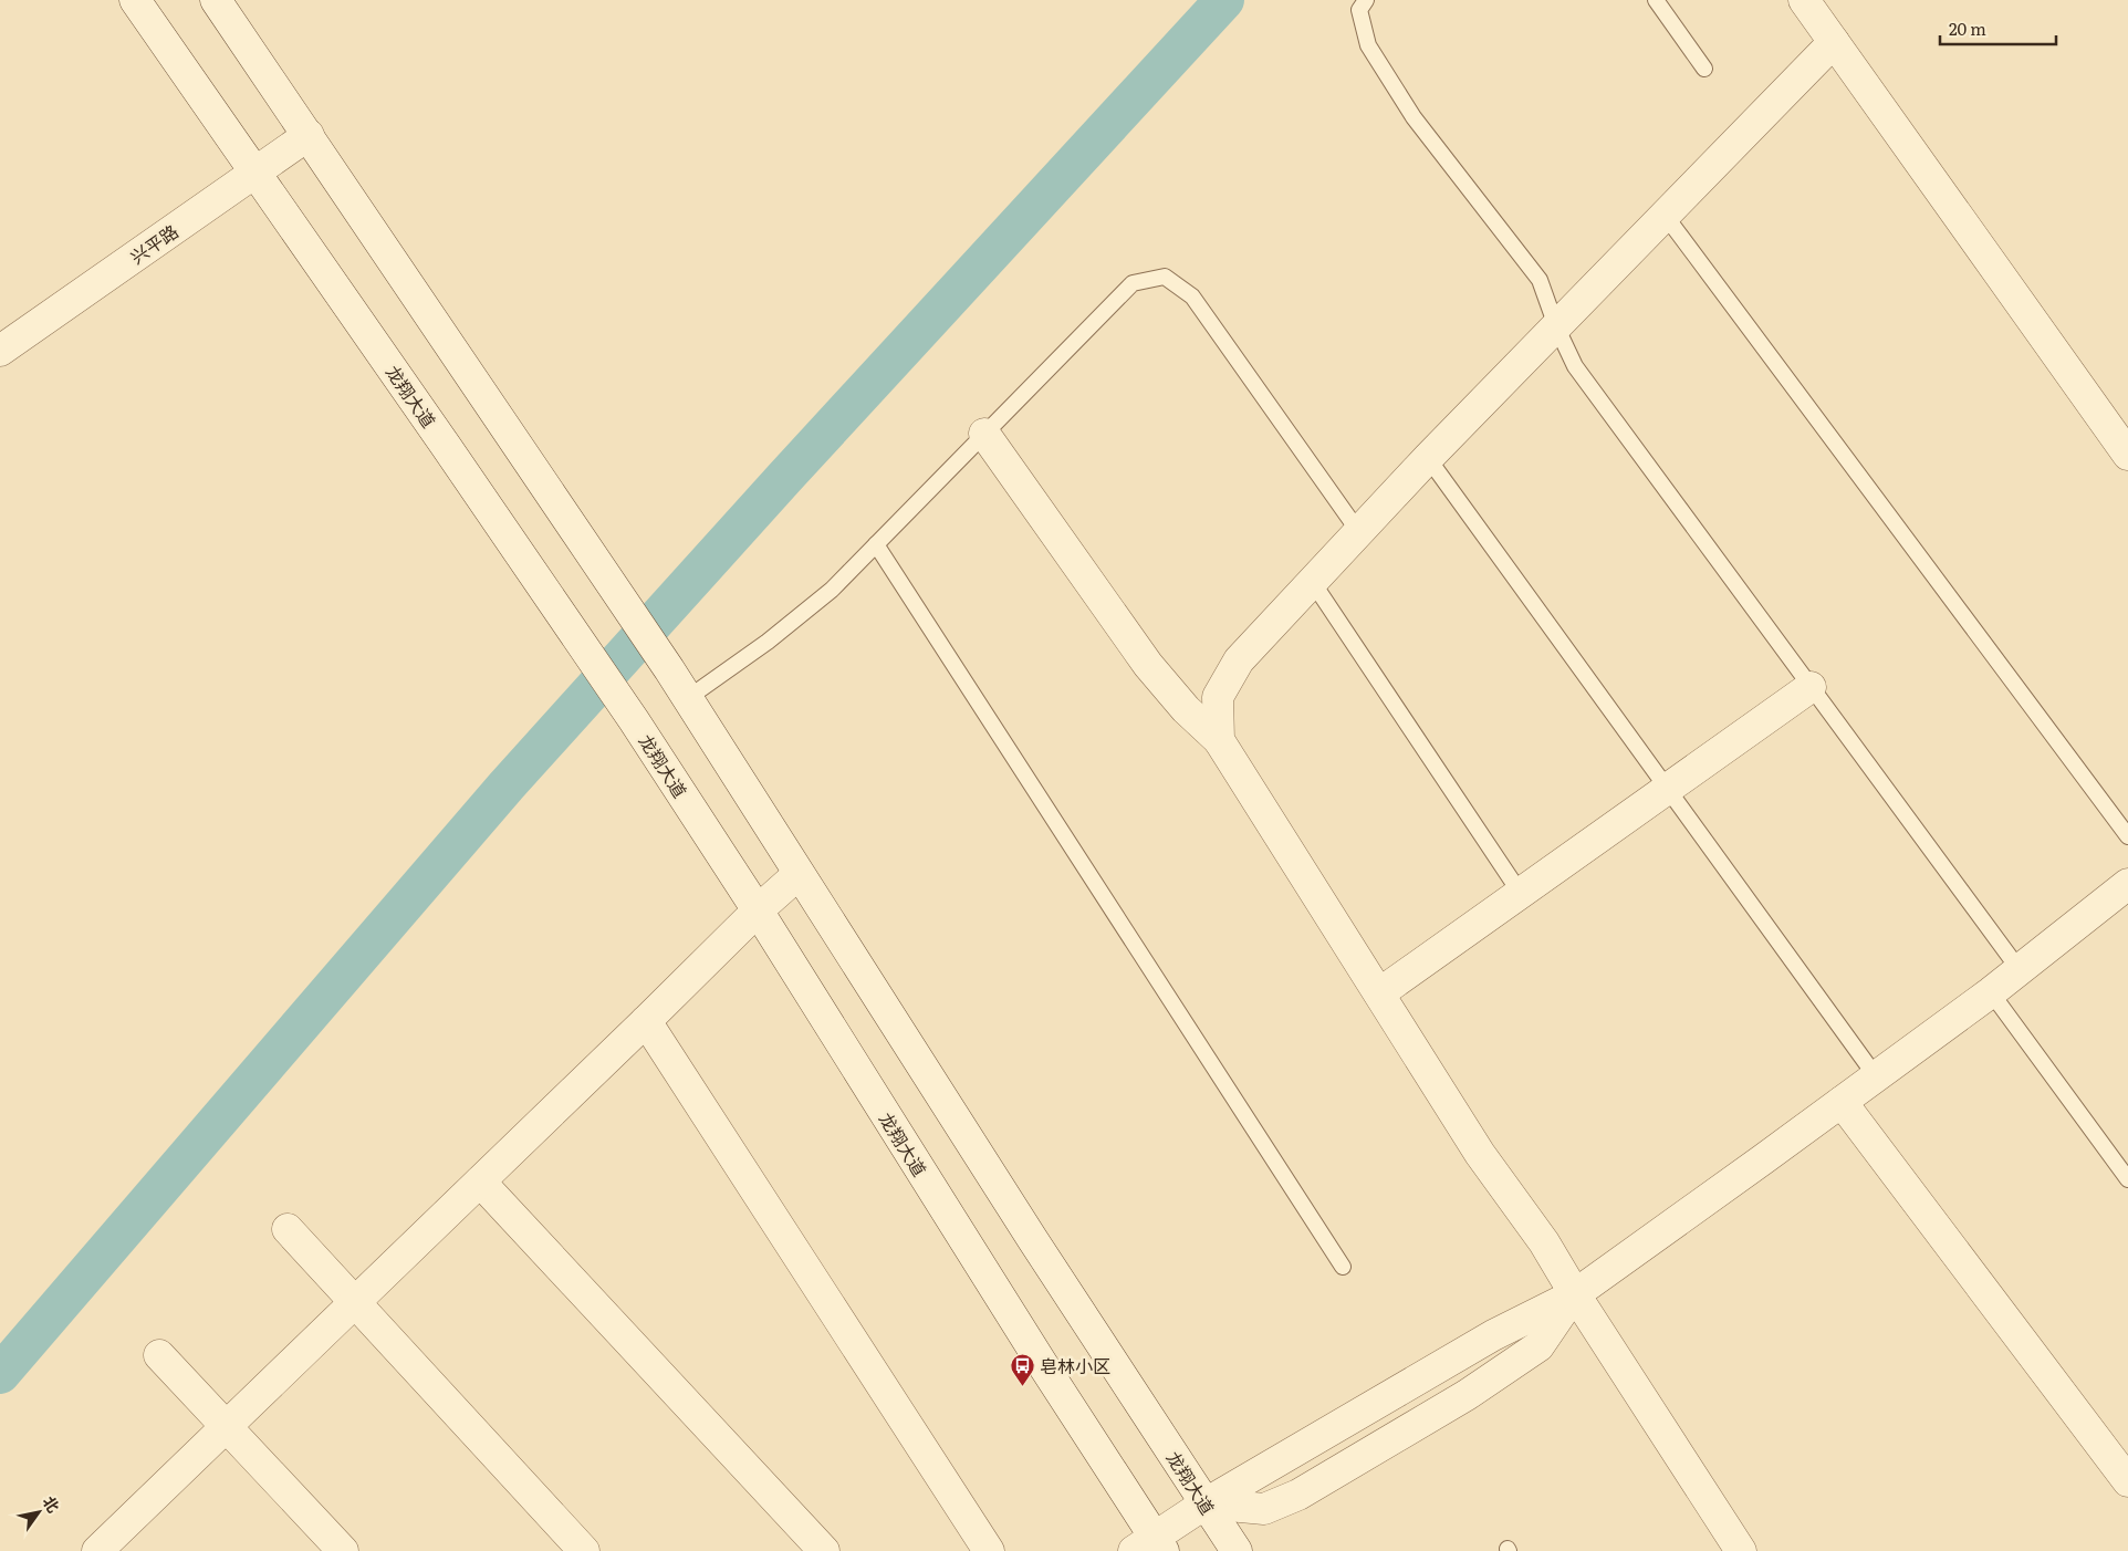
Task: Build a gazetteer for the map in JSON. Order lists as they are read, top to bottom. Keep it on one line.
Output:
{"streets":{"street":["兴平路","龙翔大道"]},"crossings":[["兴平路","龙翔大道"]],"places":{"bus stop":["皂林小区"]},"scale_bar":"20 m","north":"top right"}
